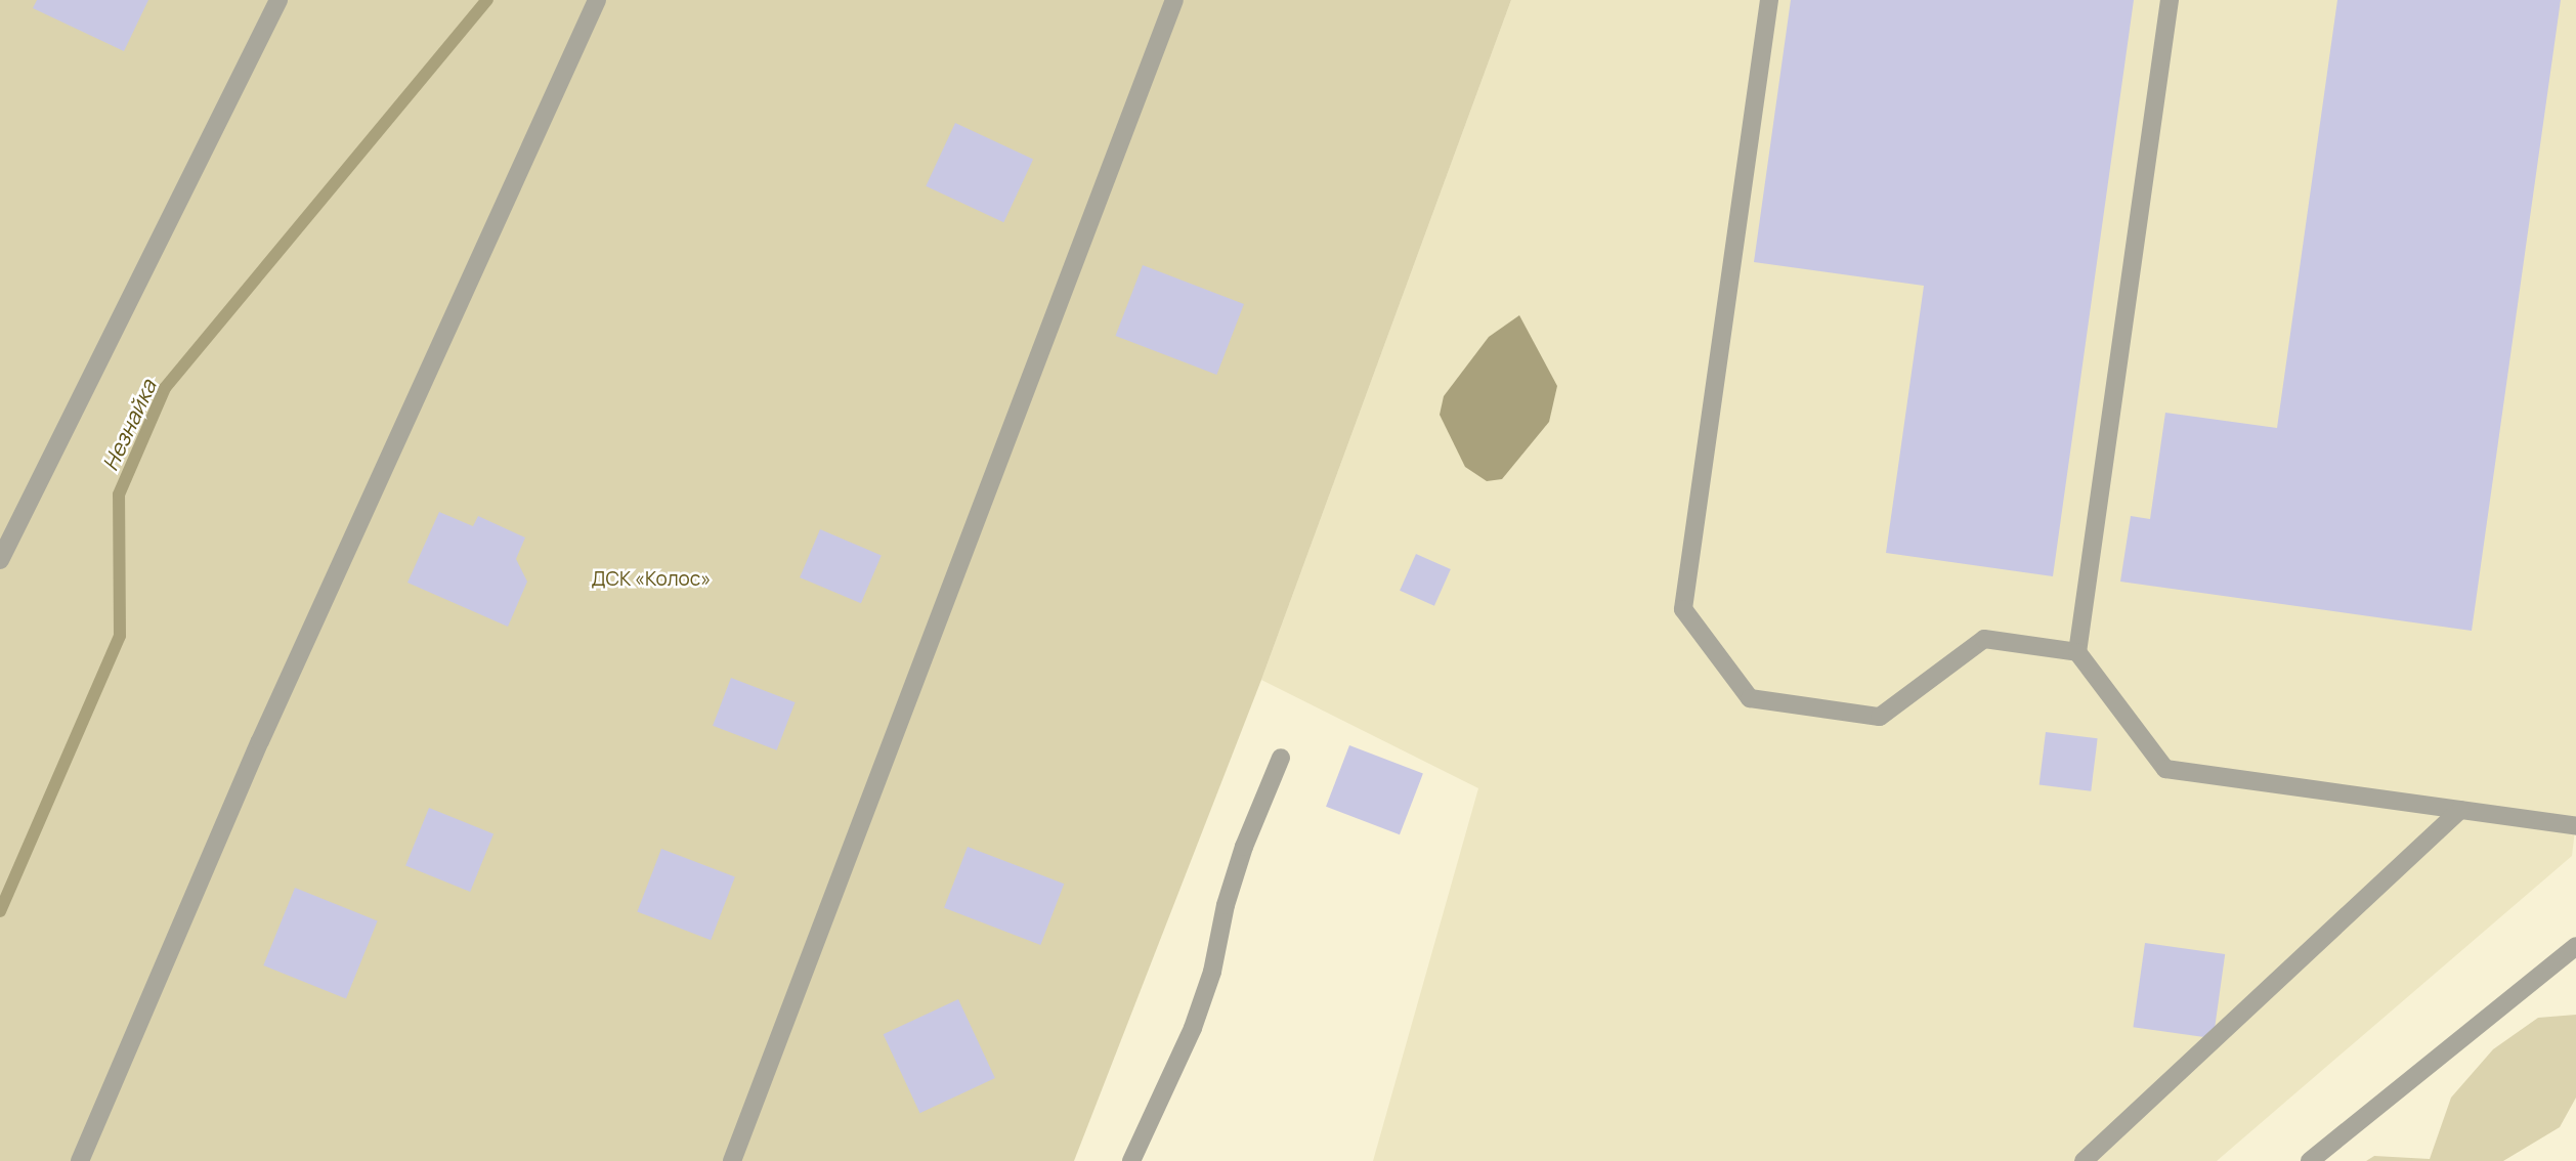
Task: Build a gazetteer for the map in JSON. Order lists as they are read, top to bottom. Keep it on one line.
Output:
{"water":["Незнайка"],"parks":["ДСК «Колос»"]}
